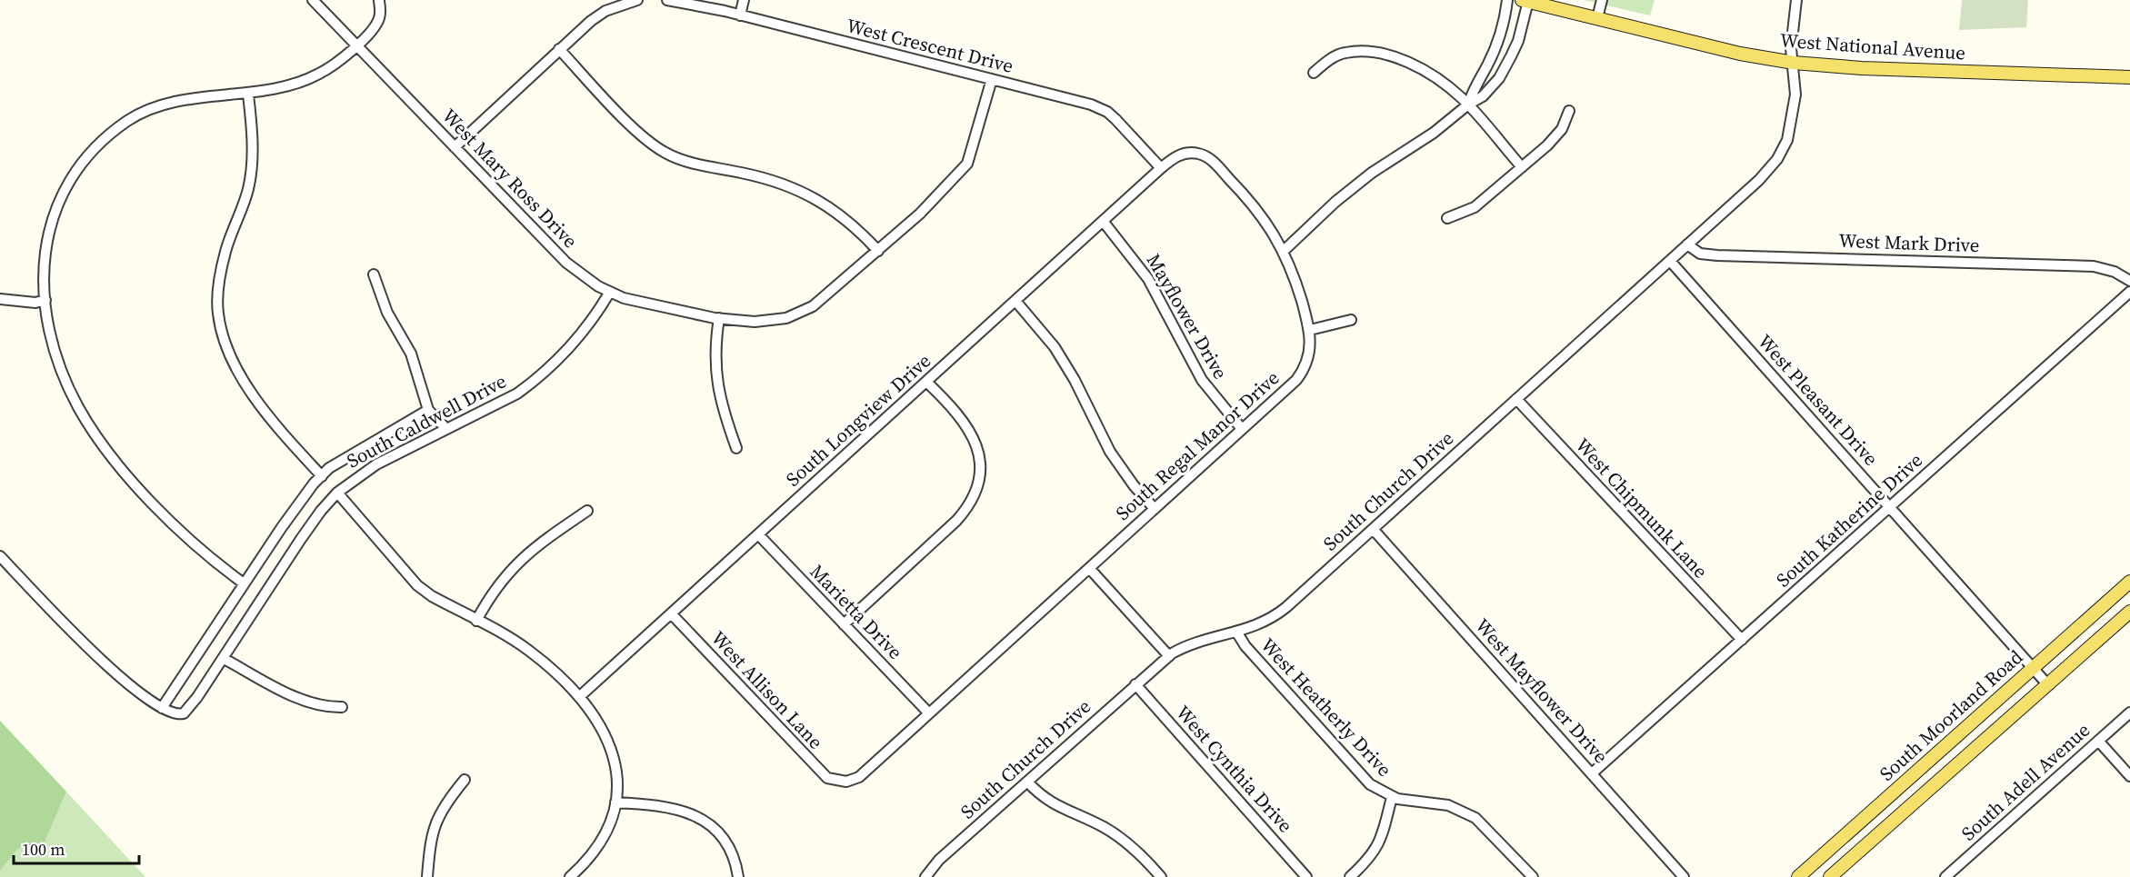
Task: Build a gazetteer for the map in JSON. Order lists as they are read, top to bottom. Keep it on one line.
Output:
{"streets":{"main road":["West National Avenue","South Moorland Road"],"street":["West Crescent Drive","West Mary Ross Drive","West Mark Drive","Mayflower Drive","West Pleasant Drive","South Longview Drive","South Caldwell Drive","South Regal Manor Drive","South Church Drive","West Chipmunk Lane","South Katherine Drive","Marietta Drive","West Allison Lane","West Mayflower Drive","West Heatherly Drive","West Cynthia Drive","South Adell Avenue"]},"crossings":[["West Crescent Drive","West Mary Ross Drive"],["West Crescent Drive","South Longview Drive"],["West National Avenue","South Church Drive"],["West Mary Ross Drive","South Caldwell Drive"],["West Mark Drive","South Church Drive"],["Mayflower Drive","South Longview Drive"],["Mayflower Drive","South Regal Manor Drive"],["West Pleasant Drive","South Church Drive"],["West Pleasant Drive","South Katherine Drive"],["West Pleasant Drive","South Moorland Road"],["South Longview Drive","South Regal Manor Drive"],["South Longview Drive","Marietta Drive"],["South Longview Drive","West Allison Lane"],["South Regal Manor Drive","Marietta Drive"],["South Regal Manor Drive","West Allison Lane"],["South Church Drive","West Chipmunk Lane"],["South Church Drive","West Mayflower Drive"],["South Church Drive","West Heatherly Drive"],["South Church Drive","West Cynthia Drive"],["West Chipmunk Lane","South Katherine Drive"],["South Katherine Drive","West Mayflower Drive"]],"scale_bar":"100 m"}
